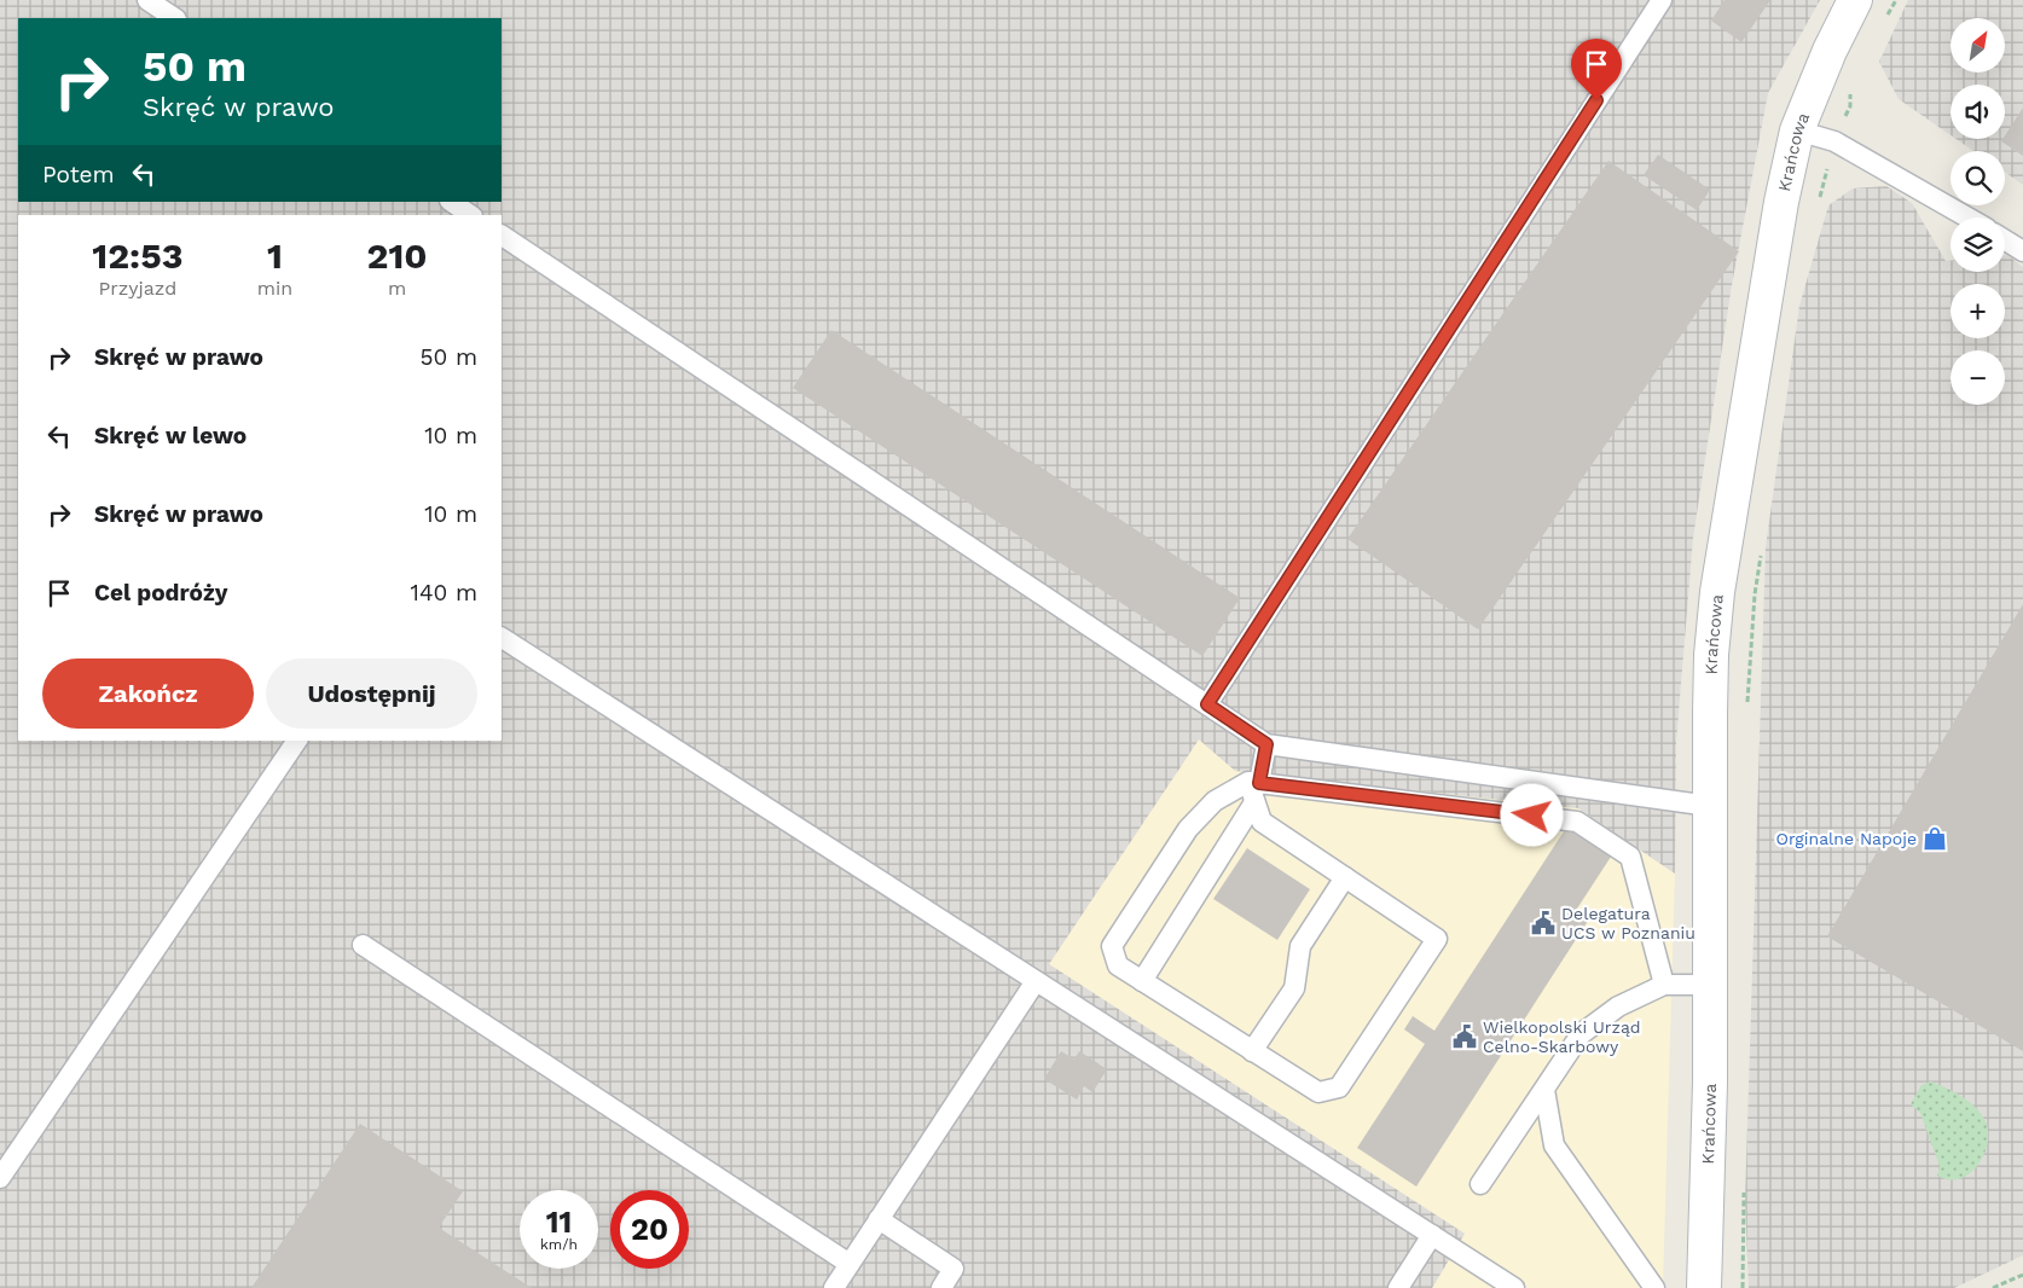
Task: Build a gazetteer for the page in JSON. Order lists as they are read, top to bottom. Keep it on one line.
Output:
{"streets":{"street":["Krańcowa"]},"places":{"shop":["Orginalne Napoje"],"public building":["Delegatura UCS w Poznaniu","Wielkopolski Urząd Celno-Skarbowy"]},"north":"top right","page":{"map_buttons":["+","−"],"turn":["50 m","Skręć w prawo"],"then":"Potem","eta":["12:53","Przyjazd","1","min","210","m"],"list":[{"name":"Skręć w prawo","value":"50 m"},{"name":"Skręć w lewo","value":"10 m"},{"name":"Skręć w prawo","value":"10 m"},{"name":"Cel podróży","value":"140 m"}],"buttons":["Zakończ","Udostępnij"],"speed":"11 km/h","limit":"20"}}
